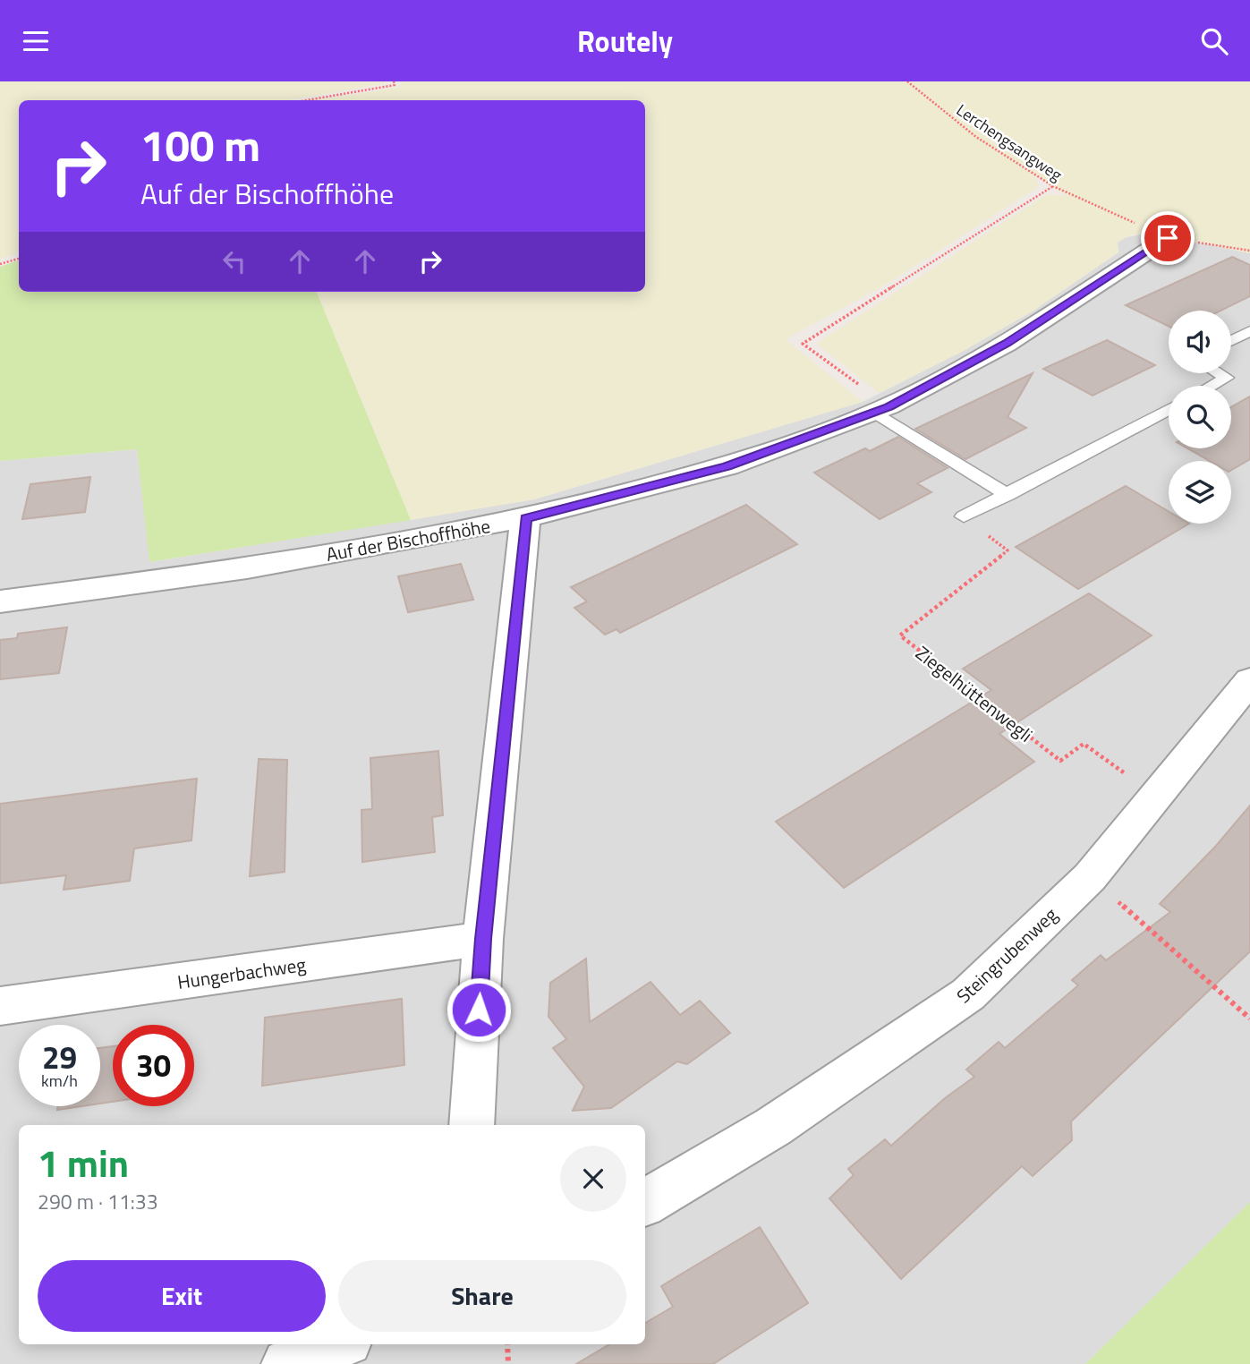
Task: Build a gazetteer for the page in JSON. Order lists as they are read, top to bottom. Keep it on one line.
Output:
{"streets":{"street":["Auf der Bischoffhöhe","Steingrubenweg","Hungerbachweg"],"path":["Lerchengsangweg","Ziegelhüttenwegli"]},"crossings":[["Lerchengsangweg","Auf der Bischoffhöhe"],["Ziegelhüttenwegli","Steingrubenweg"]],"page":{"header":"Routely","turn":["100 m","Auf der Bischoffhöhe"],"speed":"29 km/h","limit":"30","heading":["1 min","290 m · 11:33"],"buttons":["Exit","Share"]}}
